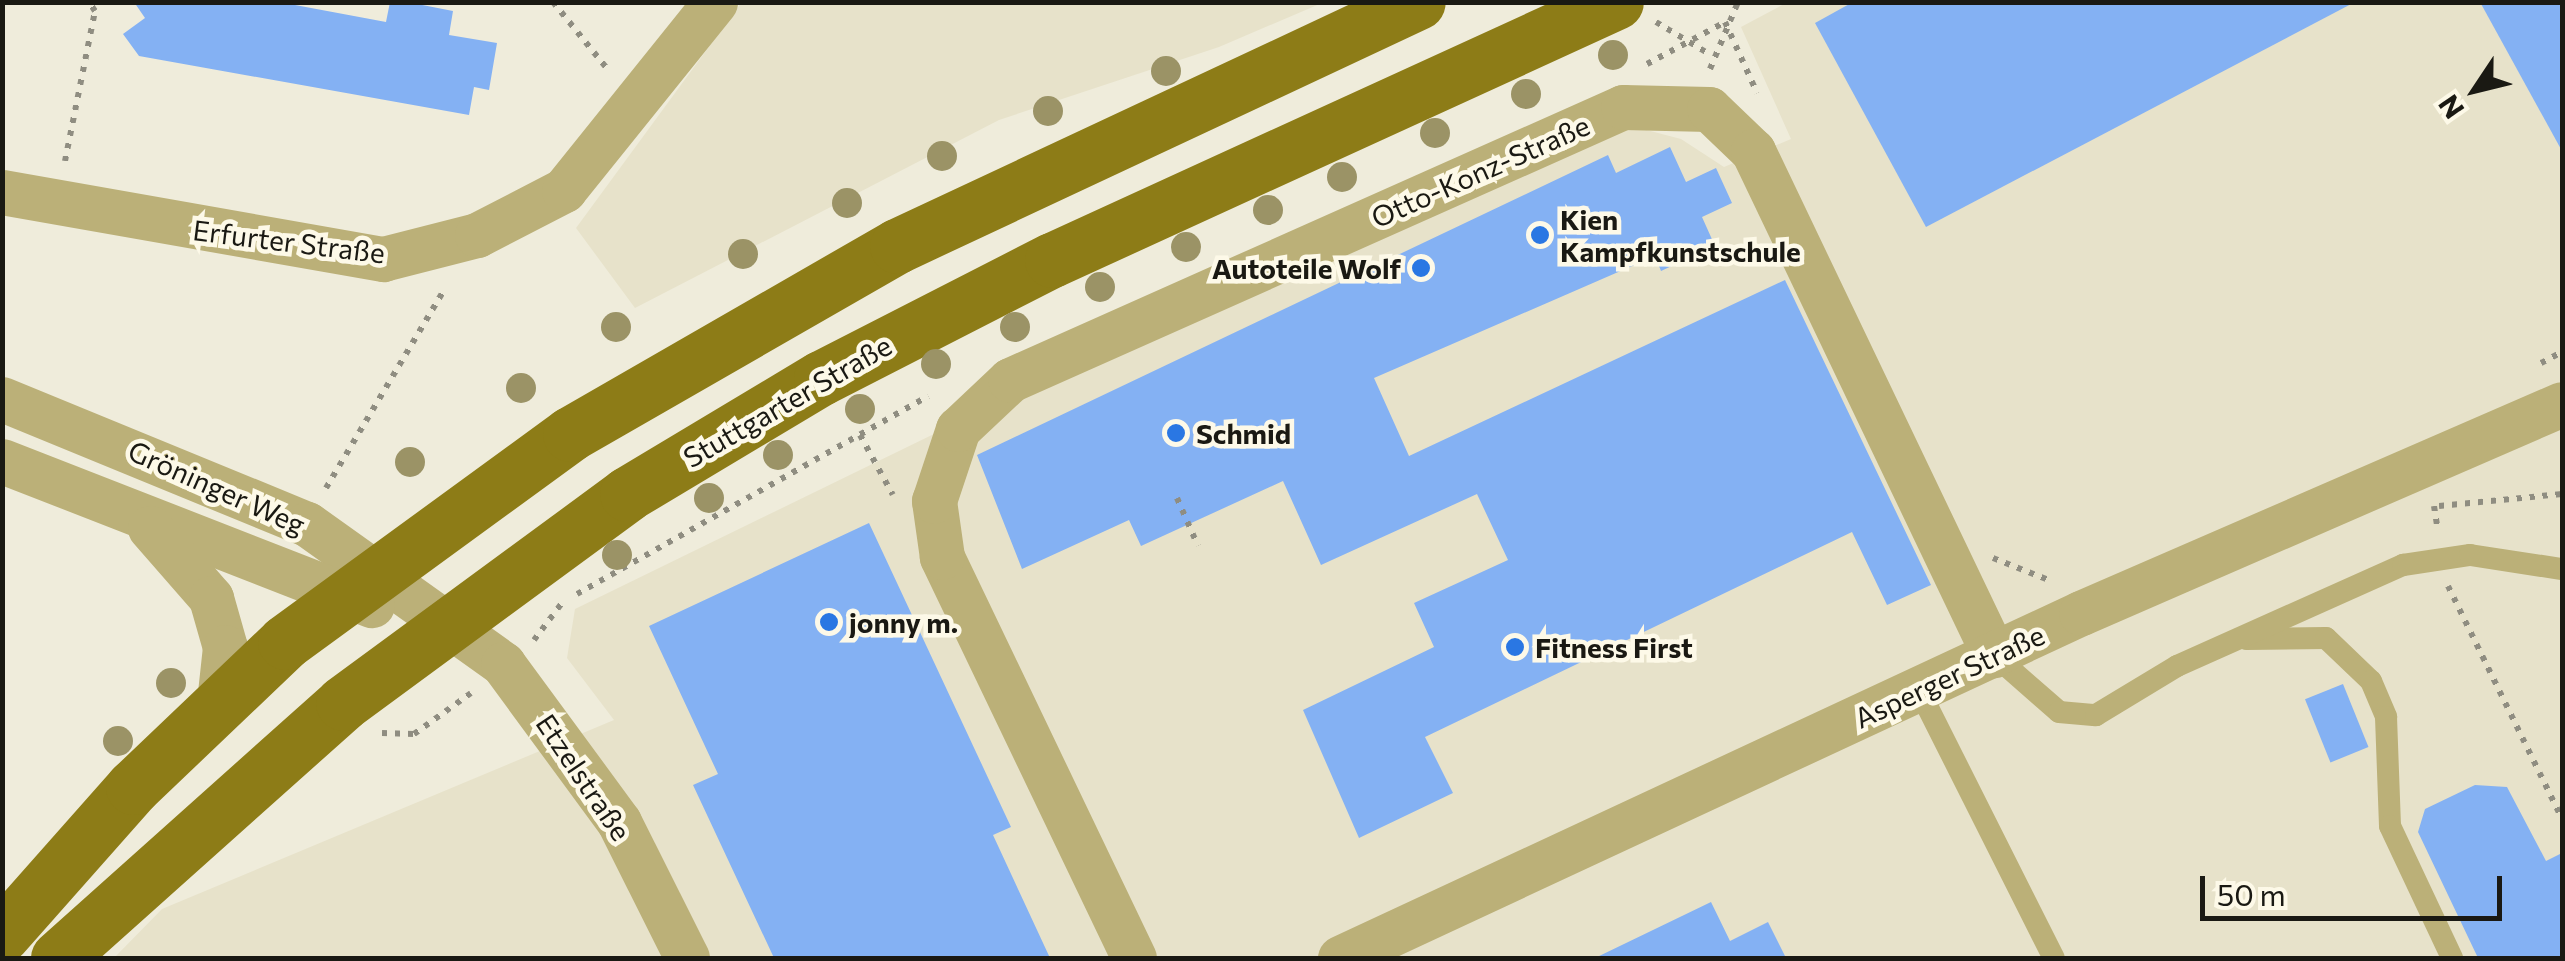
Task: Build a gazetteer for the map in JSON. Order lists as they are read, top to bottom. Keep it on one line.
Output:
{"streets":{"main road":["Stuttgarter Straße"],"street":["Otto-Konz-Straße","Erfurter Straße","Gröninger Weg","Asperger Straße","Etzelstraße"]},"crossings":[["Otto-Konz-Straße","Asperger Straße"],["Stuttgarter Straße","Gröninger Weg"],["Stuttgarter Straße","Etzelstraße"],["Gröninger Weg","Etzelstraße"]],"places":["Kien Kampfkunstschule","Autoteile Wolf","Schmid","jonny m.","Fitness First"],"scale_bar":"50 m","north":"bottom left"}
